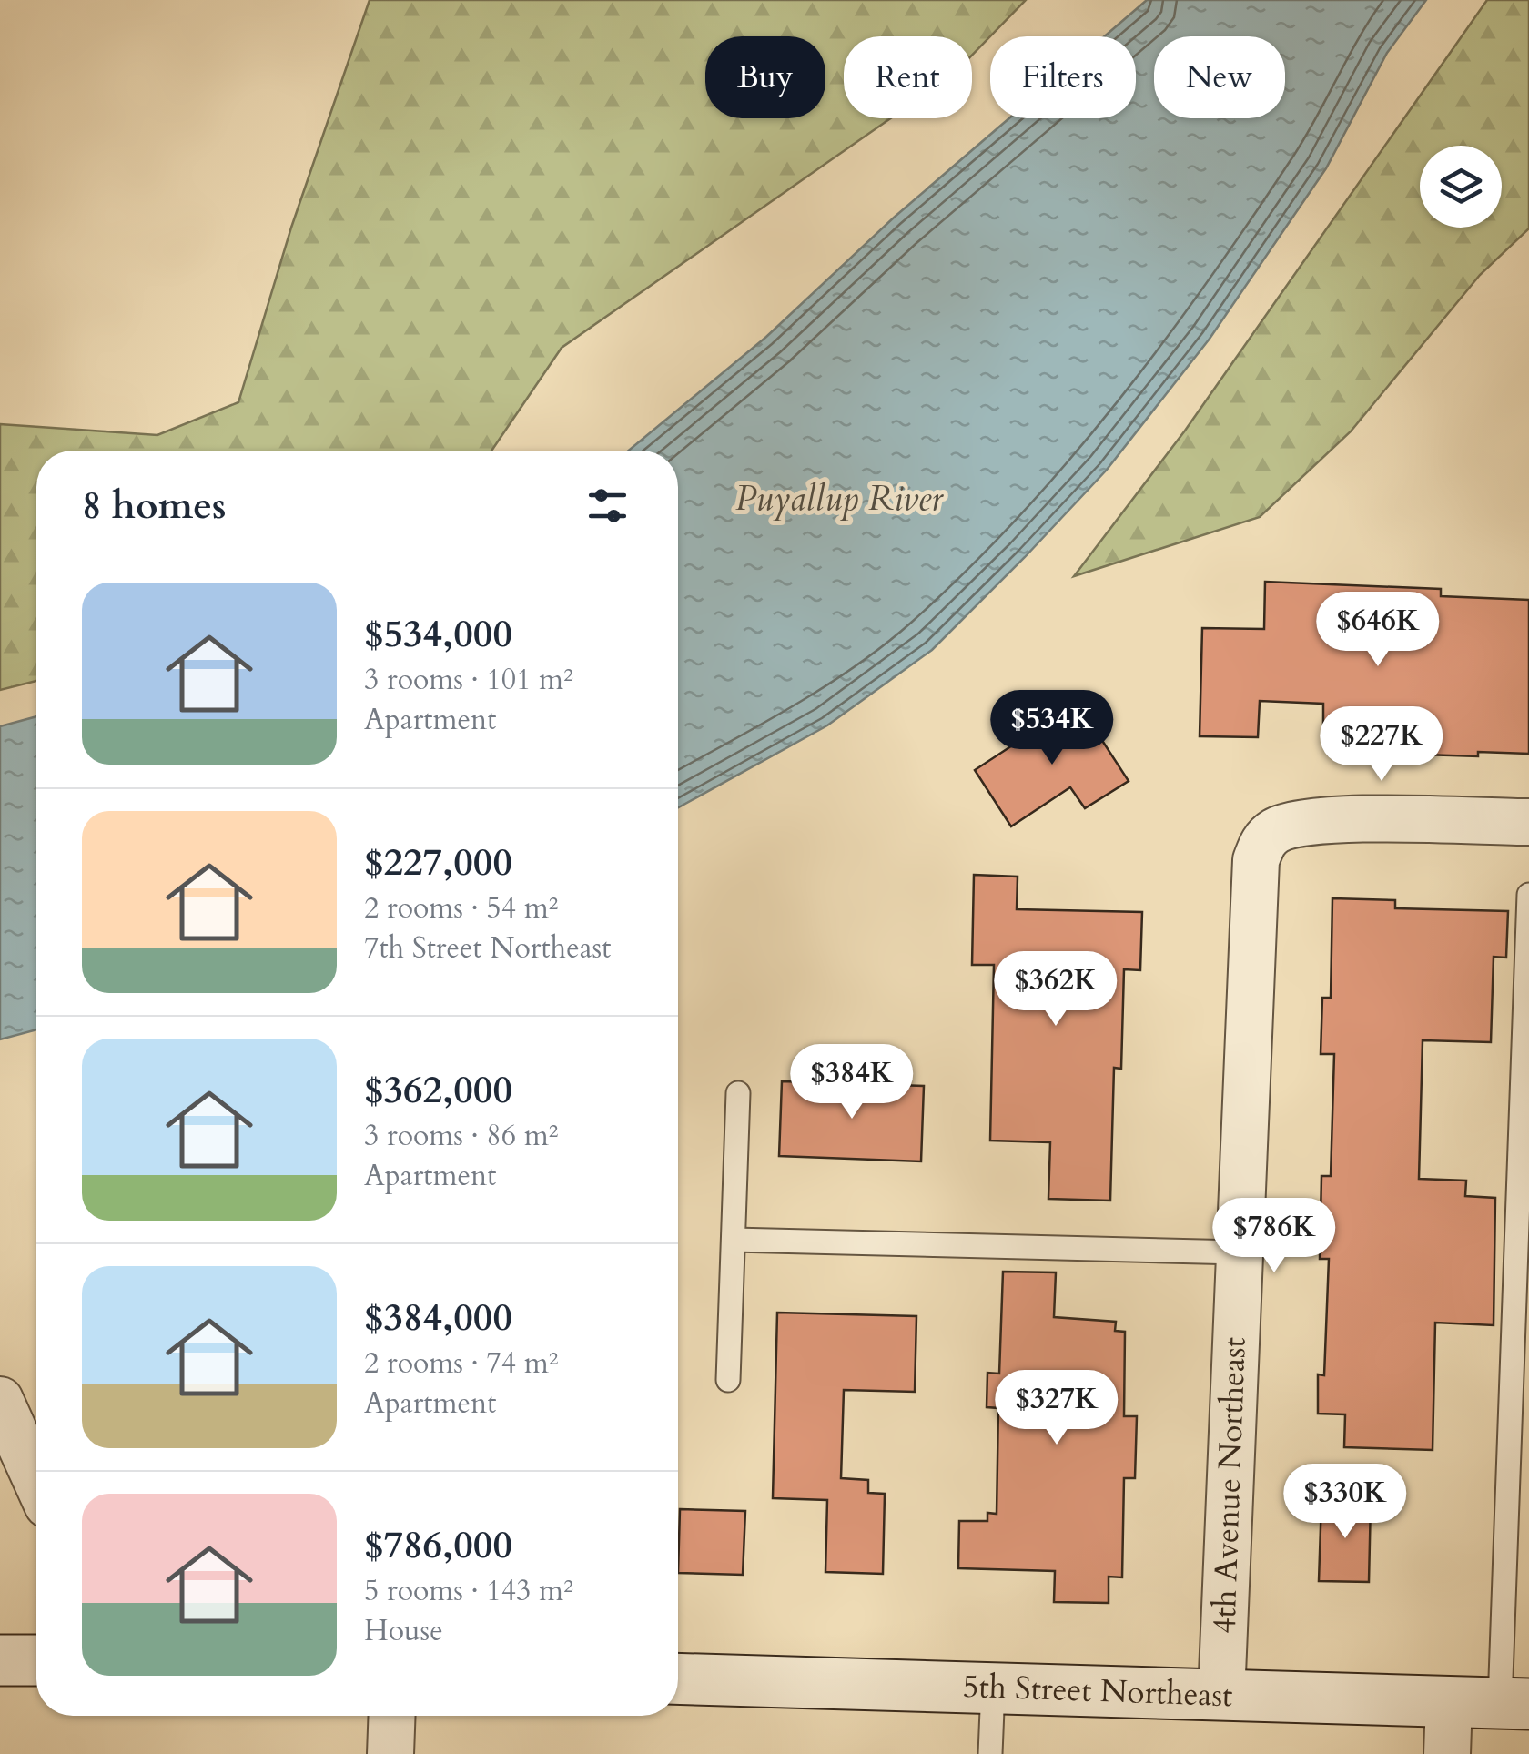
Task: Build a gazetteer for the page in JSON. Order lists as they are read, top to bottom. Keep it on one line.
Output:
{"streets":{"street":["4th Avenue Northeast","5th Street Northeast"]},"crossings":[["4th Avenue Northeast","5th Street Northeast"]],"water":["Puyallup River"],"page":{"chip":["Buy","Rent","Filters","New"],"heading":"8 homes","list":[{"name":"$534,000","note":"3 rooms · 101 m² · Apartment"},{"name":"$227,000","note":"2 rooms · 54 m² · 7th Street Northeast"},{"name":"$362,000","note":"3 rooms · 86 m² · Apartment"},{"name":"$384,000","note":"2 rooms · 74 m² · Apartment"},{"name":"$786,000","note":"5 rooms · 143 m² · House"}],"price":["$646K","$534K","$227K","$362K","$384K","$786K","$327K","$330K"]}}
